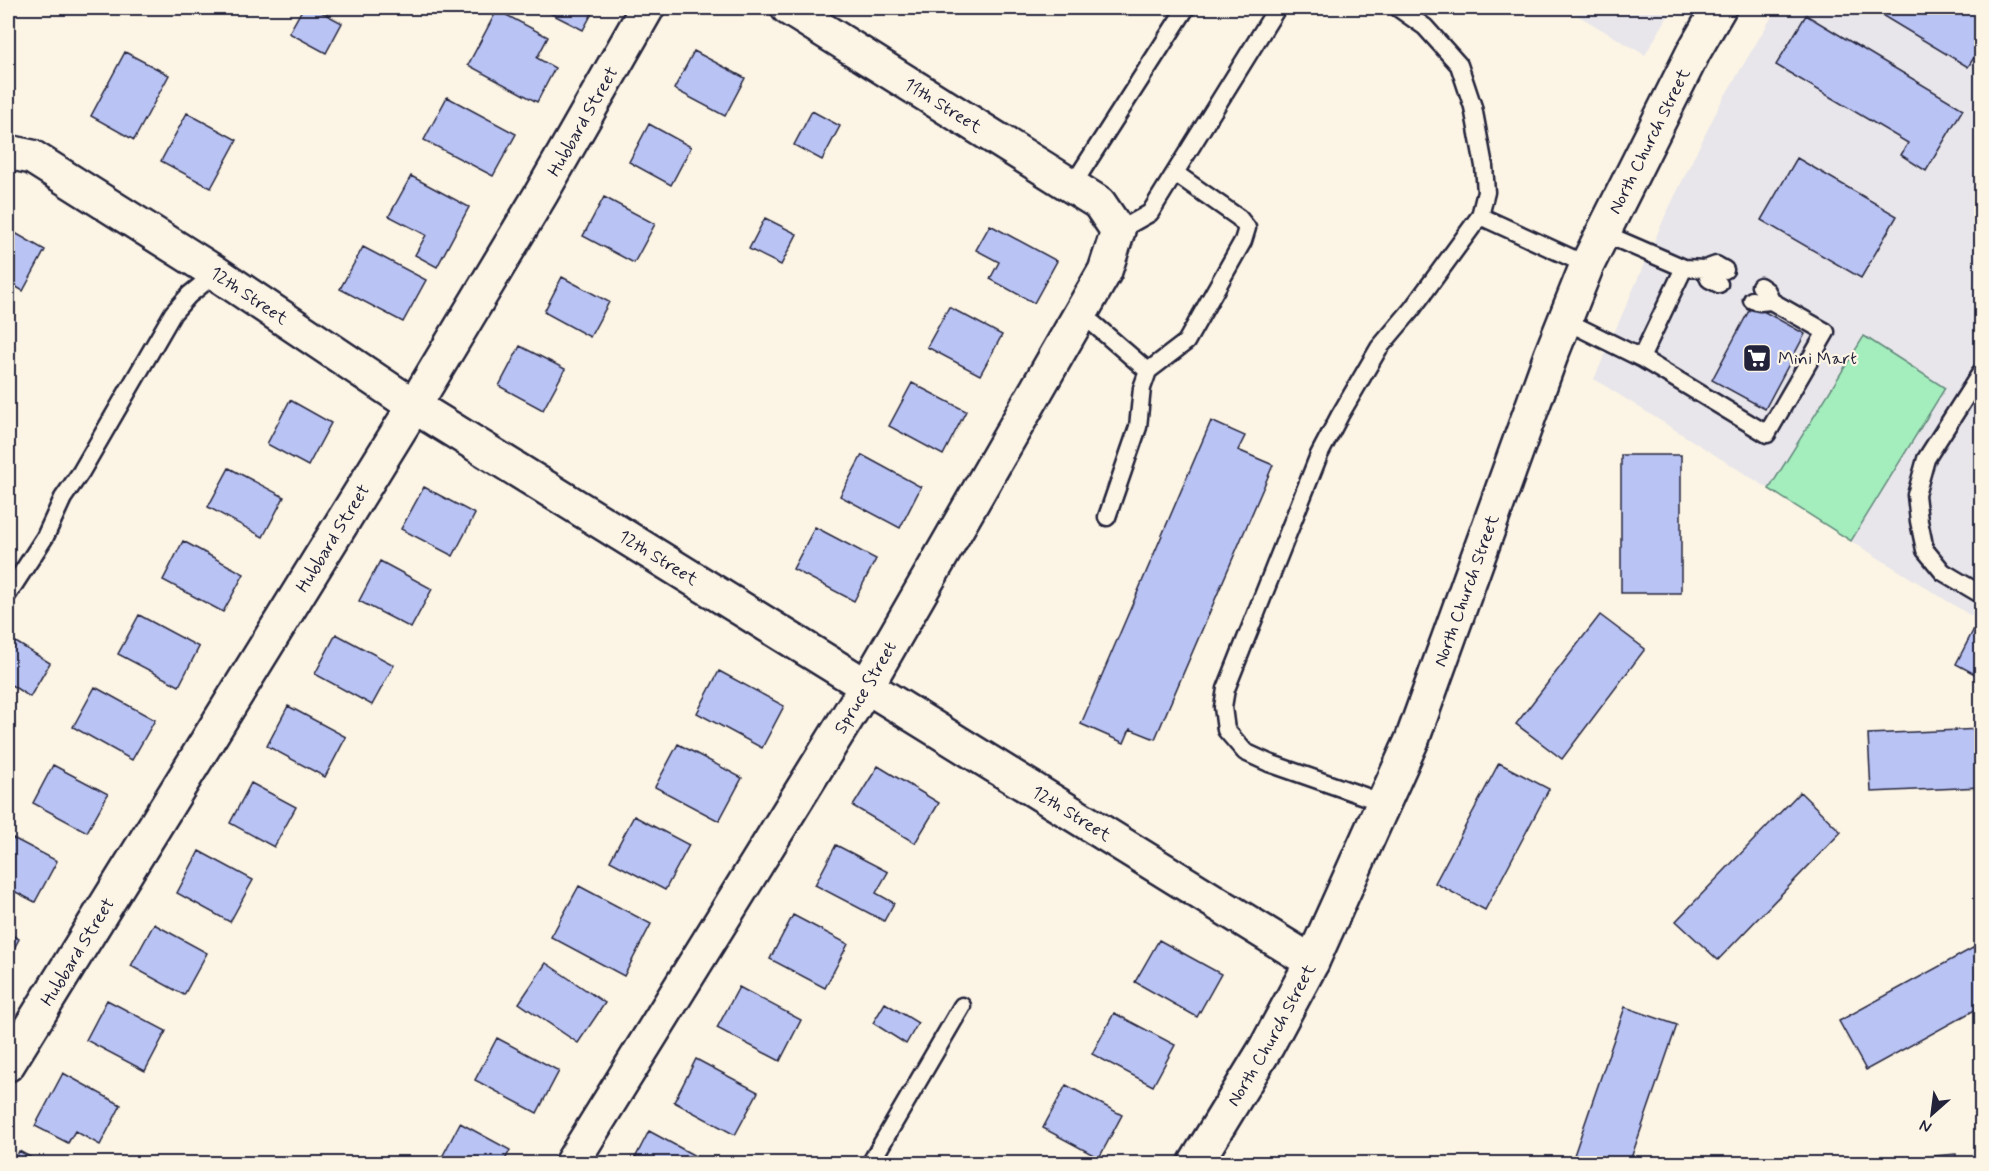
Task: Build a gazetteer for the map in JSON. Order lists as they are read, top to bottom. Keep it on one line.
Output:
{"streets":{"street":["11th Street","Hubbard Street","North Church Street","12th Street","Spruce Street"]},"crossings":[["Hubbard Street","12th Street"],["North Church Street","12th Street"],["12th Street","Spruce Street"]],"places":{"supermarket":["Mini Mart"]},"north":"bottom left"}
